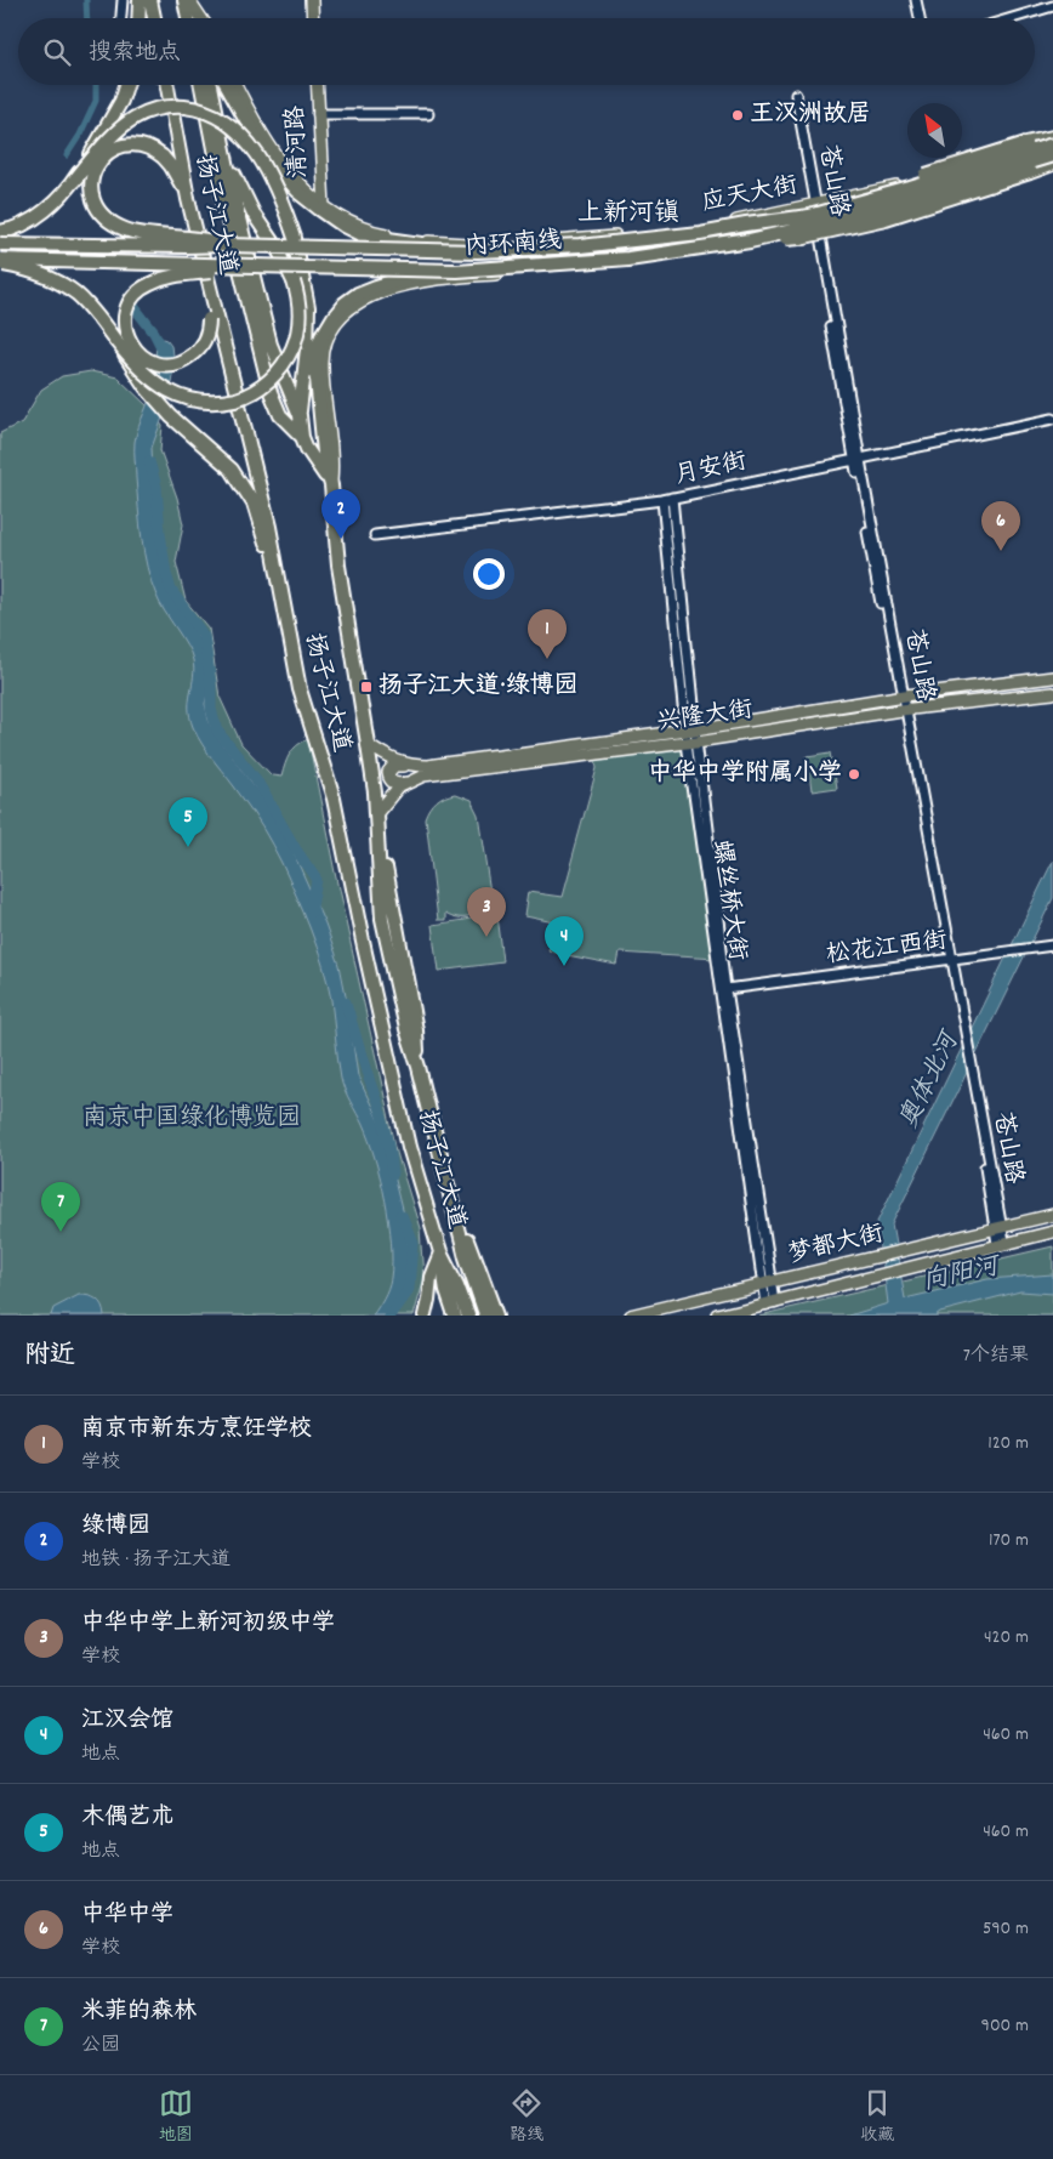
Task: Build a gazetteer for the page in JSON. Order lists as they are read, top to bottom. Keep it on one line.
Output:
{"streets":{"highway":["扬子江大道","内环南线"],"main road":["清河路","应天大街","兴隆大街","梦都大街"],"street":["苍山路","月安街","螺丝桥大街","松花江西街"]},"crossings":[["清河路","应天大街"],["苍山路","应天大街"],["苍山路","月安街"],["苍山路","兴隆大街"],["苍山路","松花江西街"],["苍山路","梦都大街"],["应天大街","扬子江大道"],["扬子江大道","内环南线"],["扬子江大道","兴隆大街"],["月安街","螺丝桥大街"],["兴隆大街","螺丝桥大街"],["螺丝桥大街","松花江西街"],["螺丝桥大街","梦都大街"]],"districts":["上新河镇"],"water":["奥体北河","向阳河"],"parks":["南京中国绿化博览园"],"places":{"other":["王汉洲故居","中华中学附属小学"],"transit":["扬子江大道·绿博园"]},"north":"top left","page":{"search":"搜索地点","pins":["2","6","1","5","3","4","7"],"heading":["附近","7个结果"],"list":[{"mark":"1","name":"南京市新东方烹饪学校","note":"学校","value":"120 m"},{"mark":"2","name":"绿博园","note":"地铁 · 扬子江大道","value":"170 m"},{"mark":"3","name":"中华中学上新河初级中学","note":"学校","value":"420 m"},{"mark":"4","name":"江汉会馆","note":"地点","value":"460 m"},{"mark":"5","name":"木偶艺术","note":"地点","value":"460 m"},{"mark":"6","name":"中华中学","note":"学校","value":"590 m"},{"mark":"7","name":"米菲的森林","note":"公园","value":"900 m"}],"nav":["地图","路线","收藏"]}}
